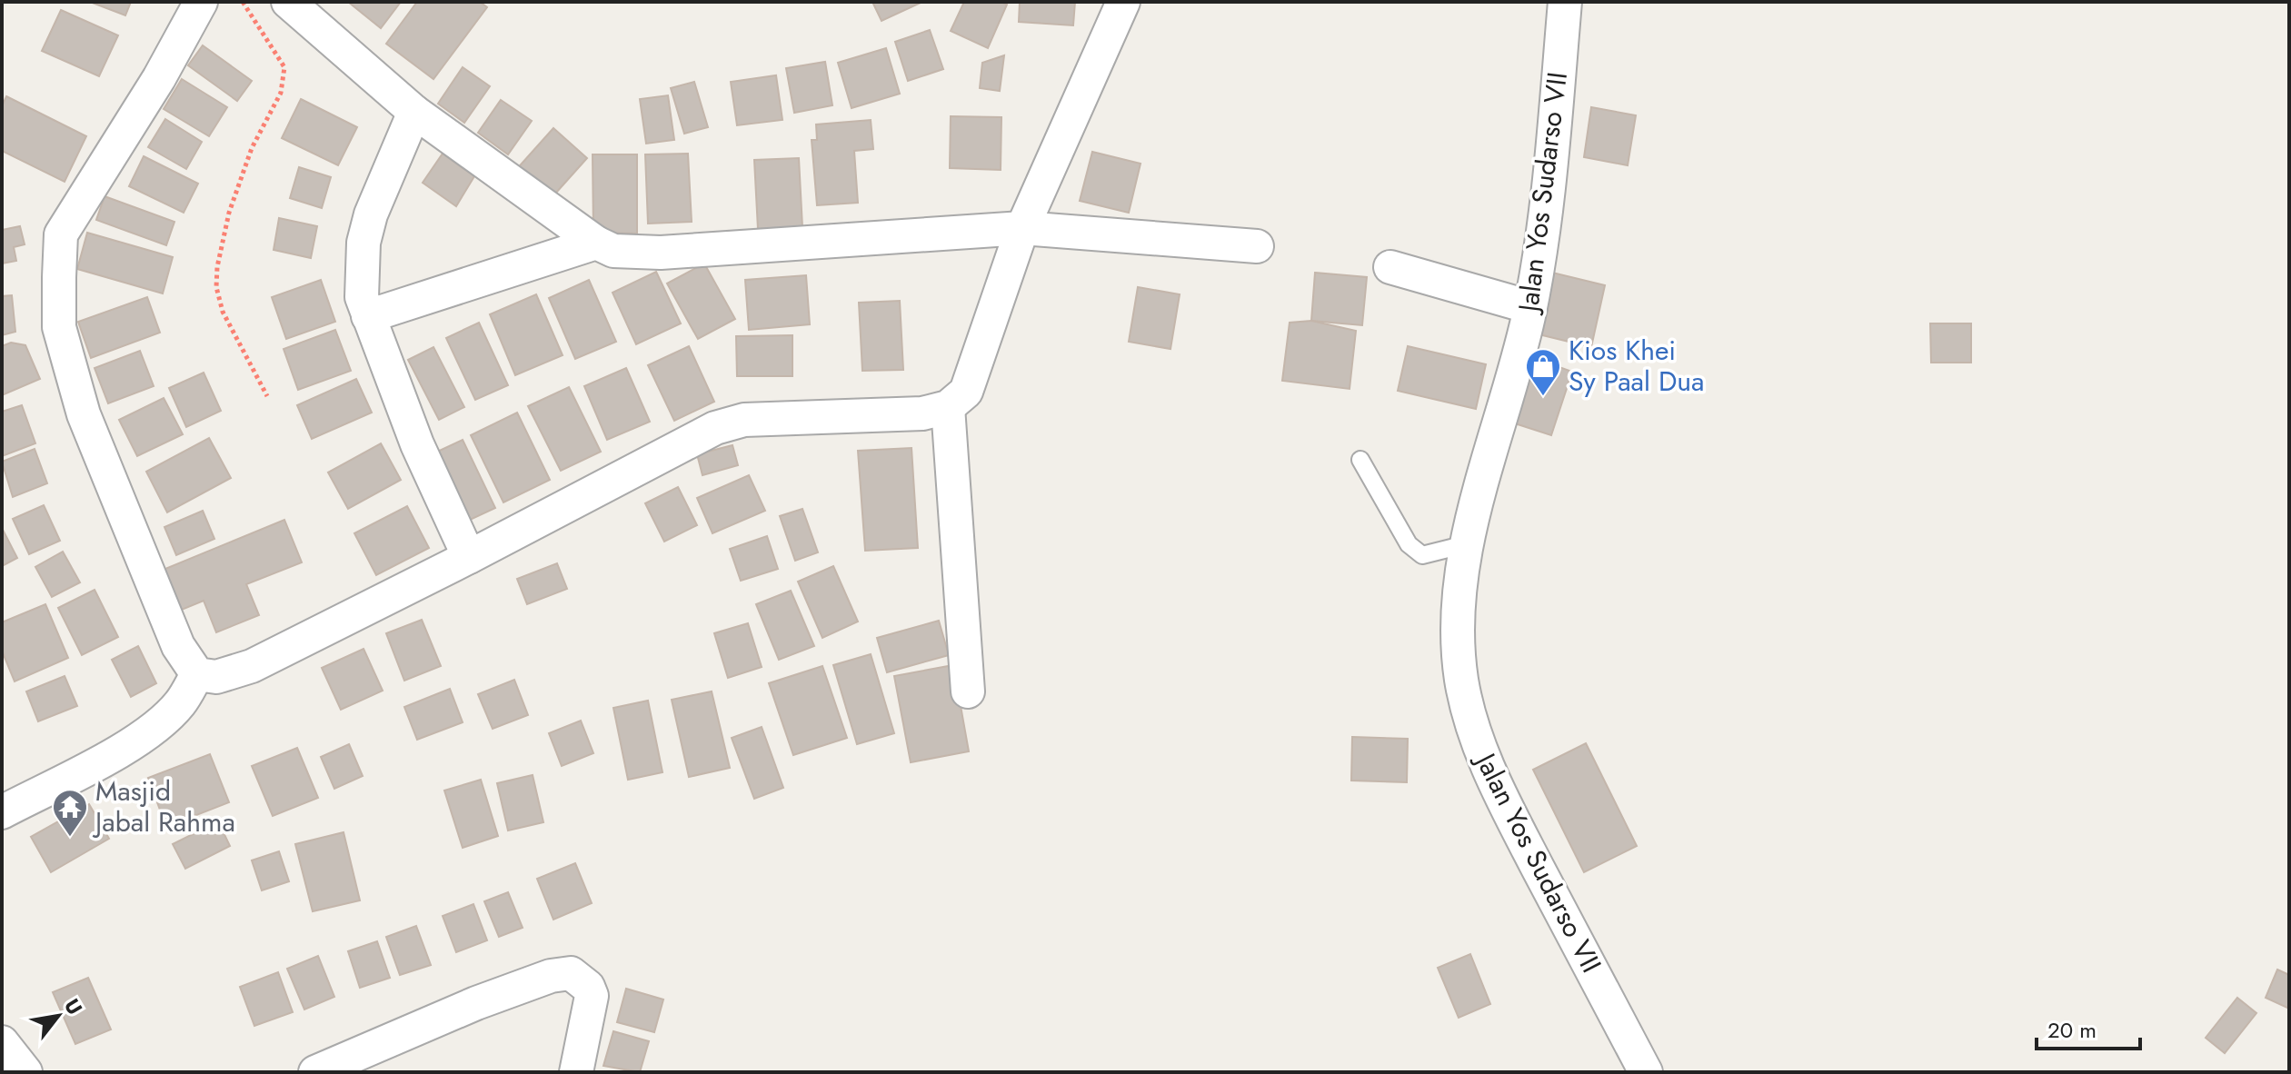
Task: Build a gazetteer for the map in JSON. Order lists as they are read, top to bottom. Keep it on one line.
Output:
{"streets":{"street":["Jalan Yos Sudarso VII"]},"places":{"shop":["Kios Khei Sy Paal Dua"],"temple":["Masjid Jabal Rahma"]},"scale_bar":"20 m","north":"top right"}
